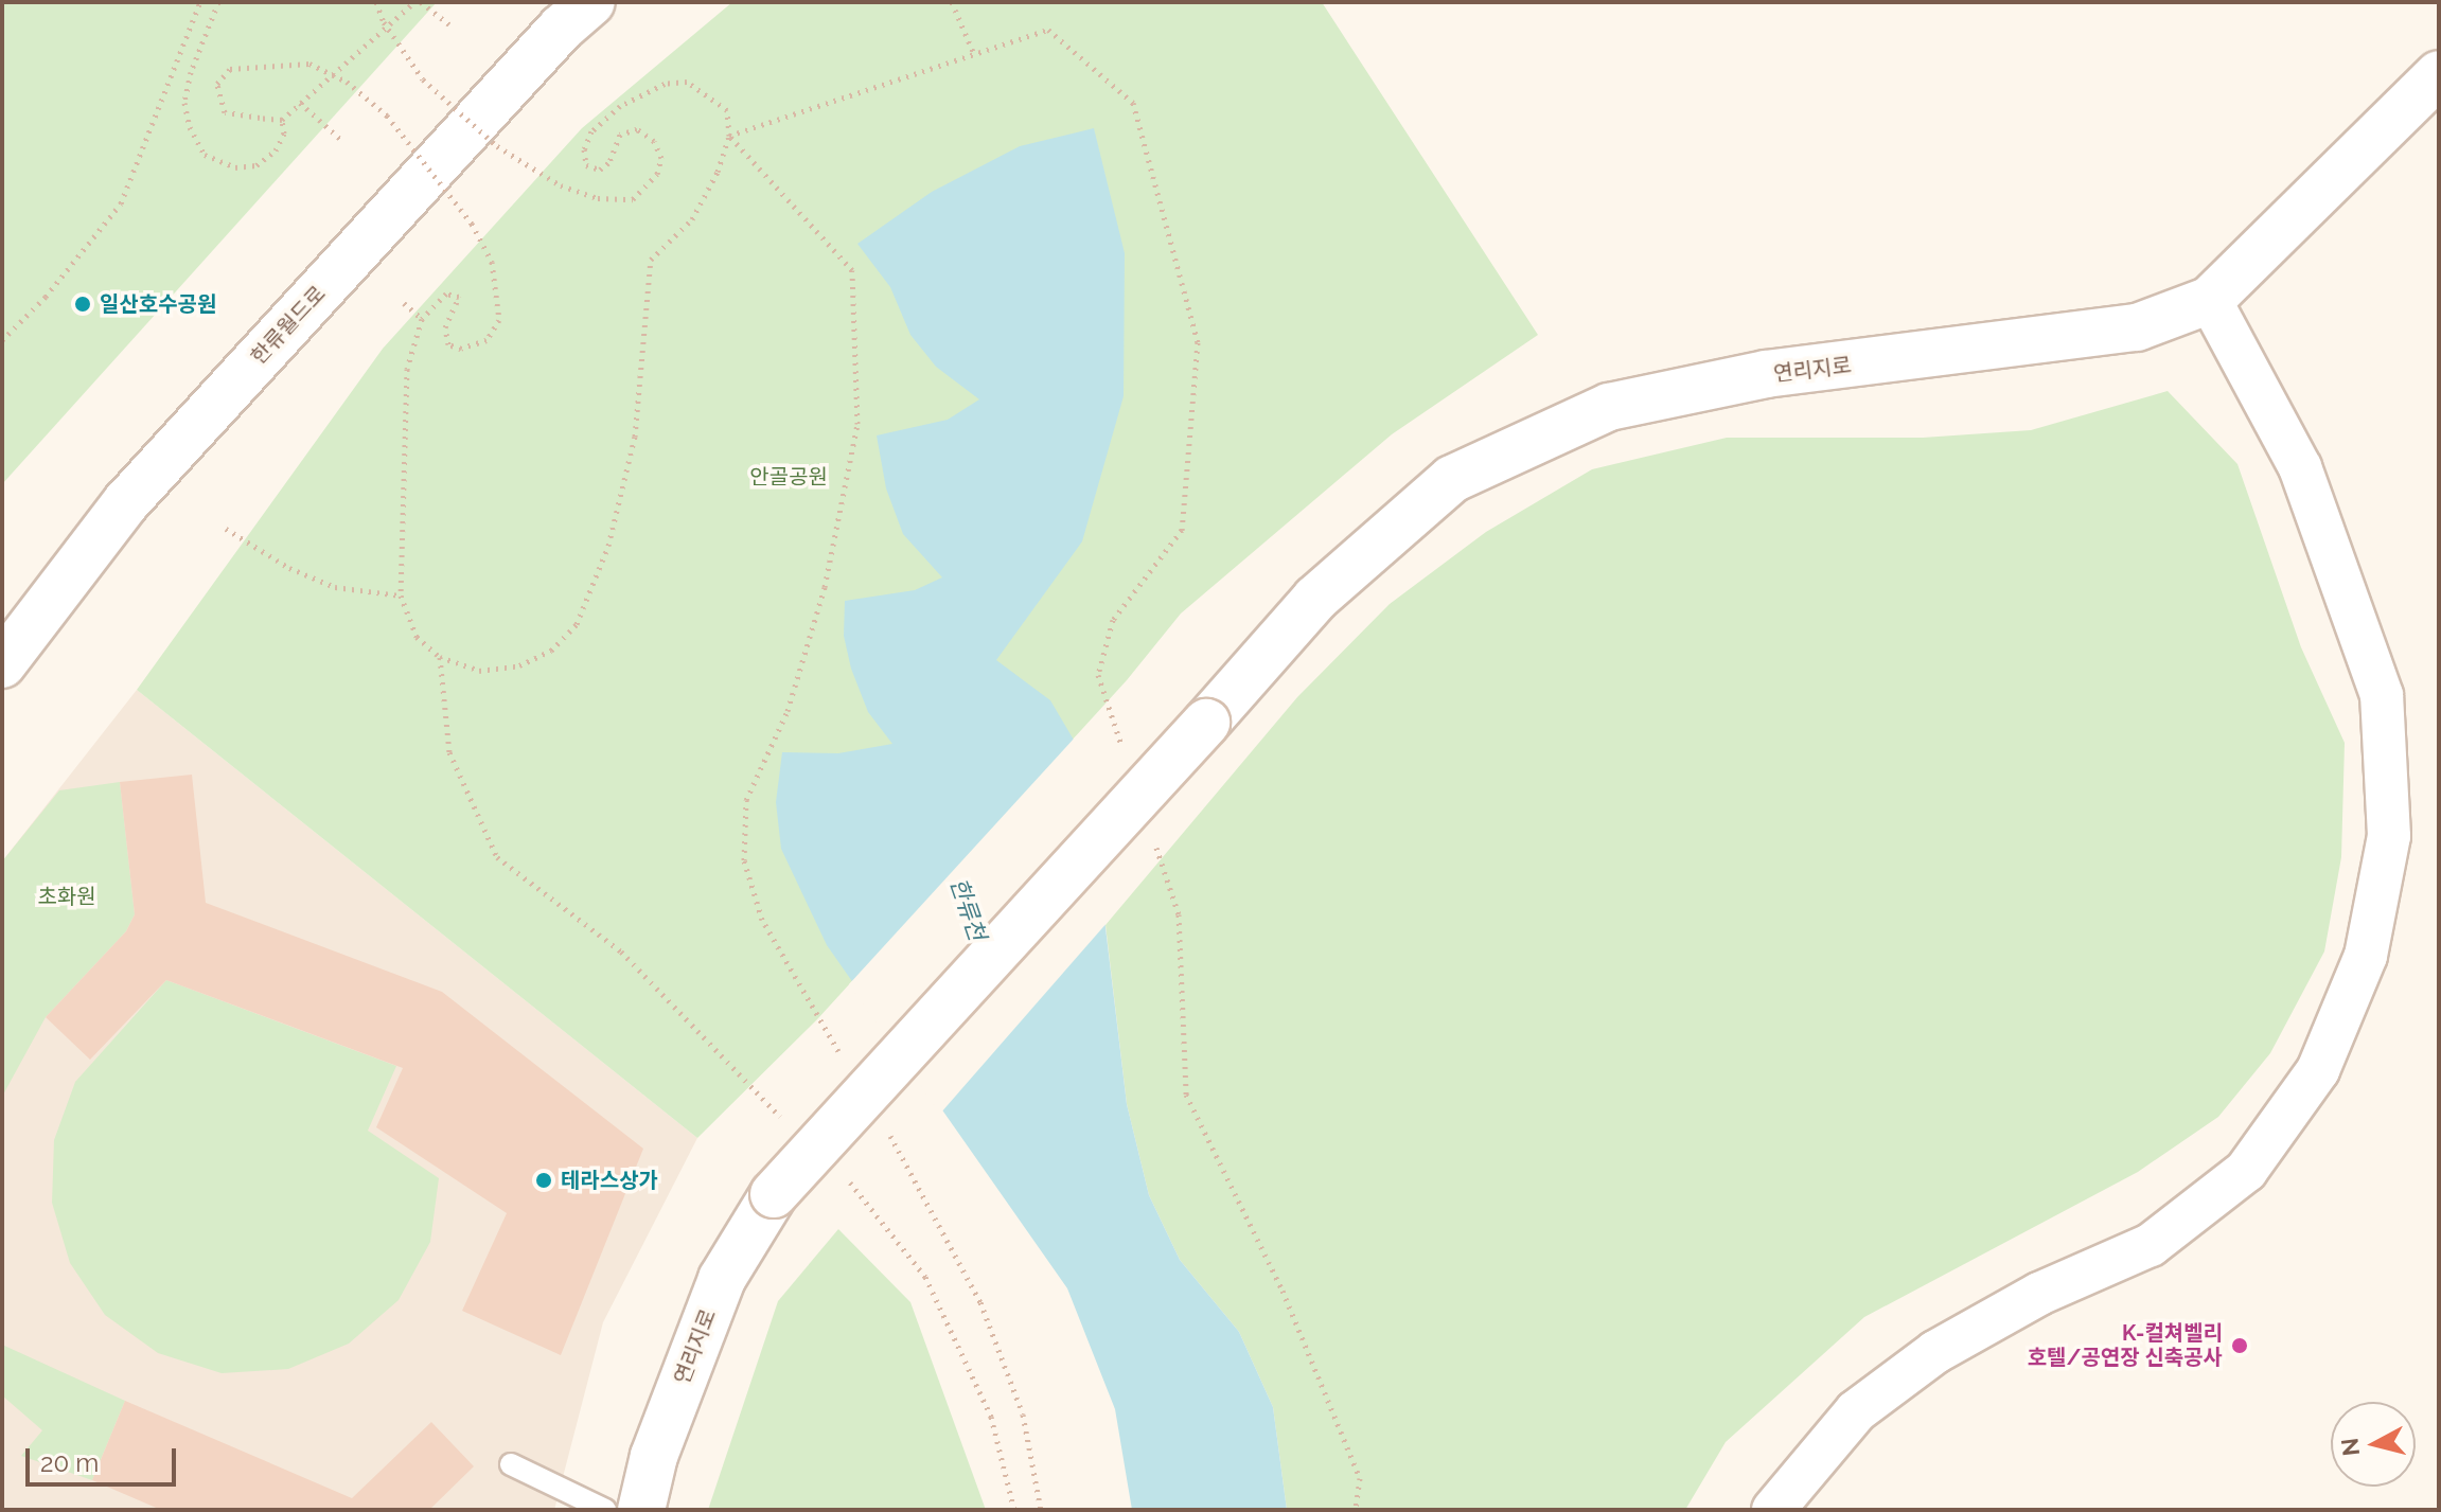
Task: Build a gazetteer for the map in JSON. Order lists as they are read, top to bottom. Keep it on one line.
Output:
{"streets":{"street":["한류월드로","연리지로"]},"water":["한류천"],"parks":["안골공원","초화원"],"places":["일산호수공원","테라스상가","K-컬쳐벨리 호텔/공연장 신축공사"],"scale_bar":"20 m","north":"left"}
